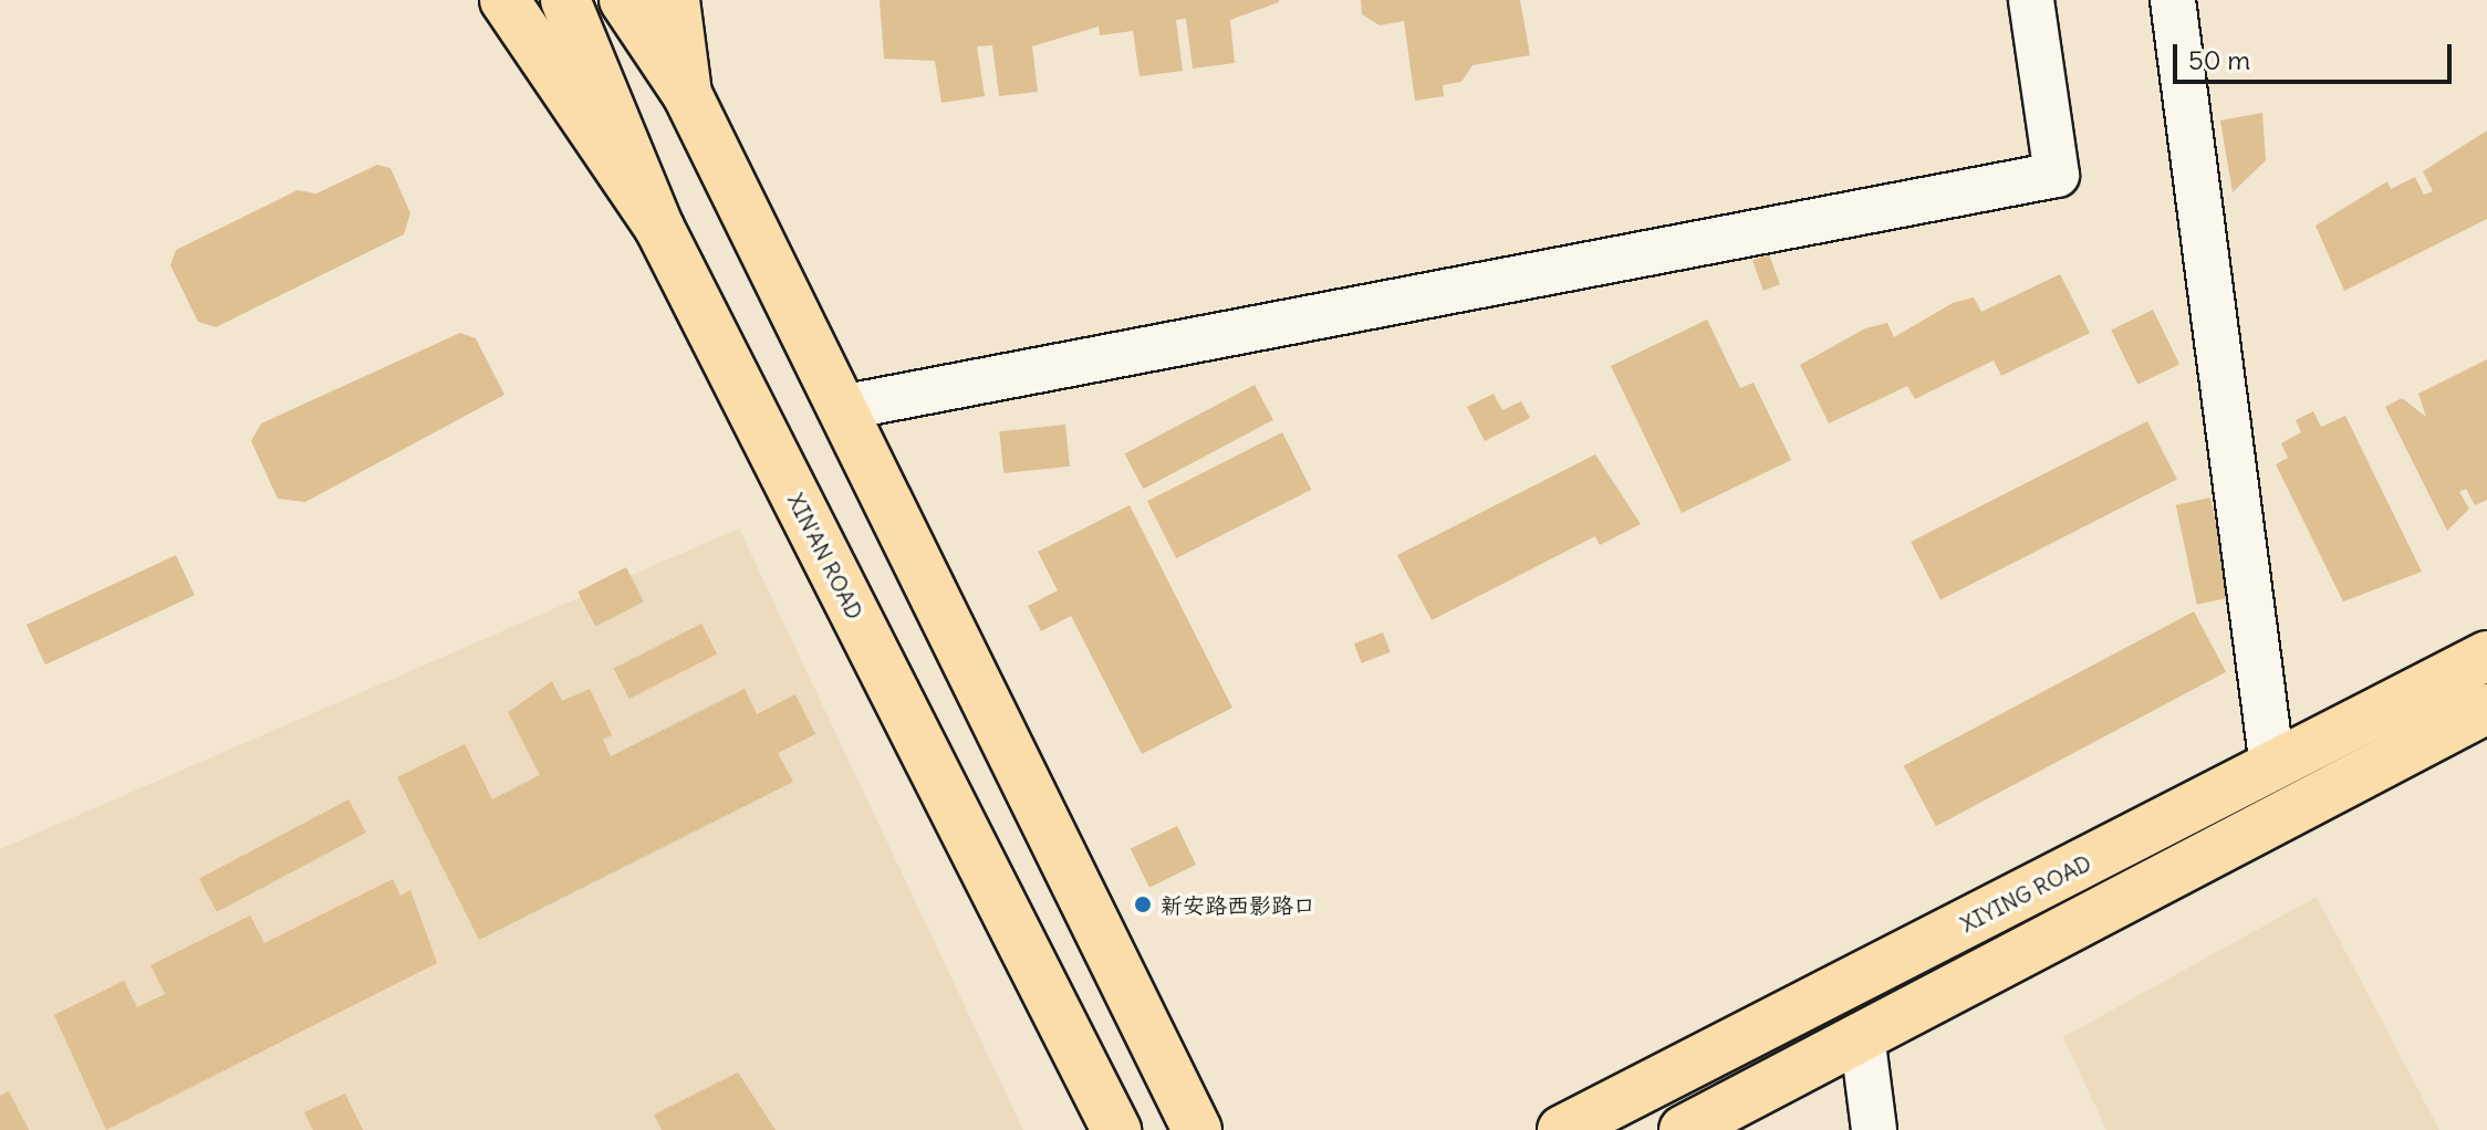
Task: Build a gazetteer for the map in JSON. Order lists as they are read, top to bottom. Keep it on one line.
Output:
{"streets":{"main road":["XIN'AN ROAD","XIYING ROAD"]},"places":["新安路西影路口"],"scale_bar":"50 m"}
